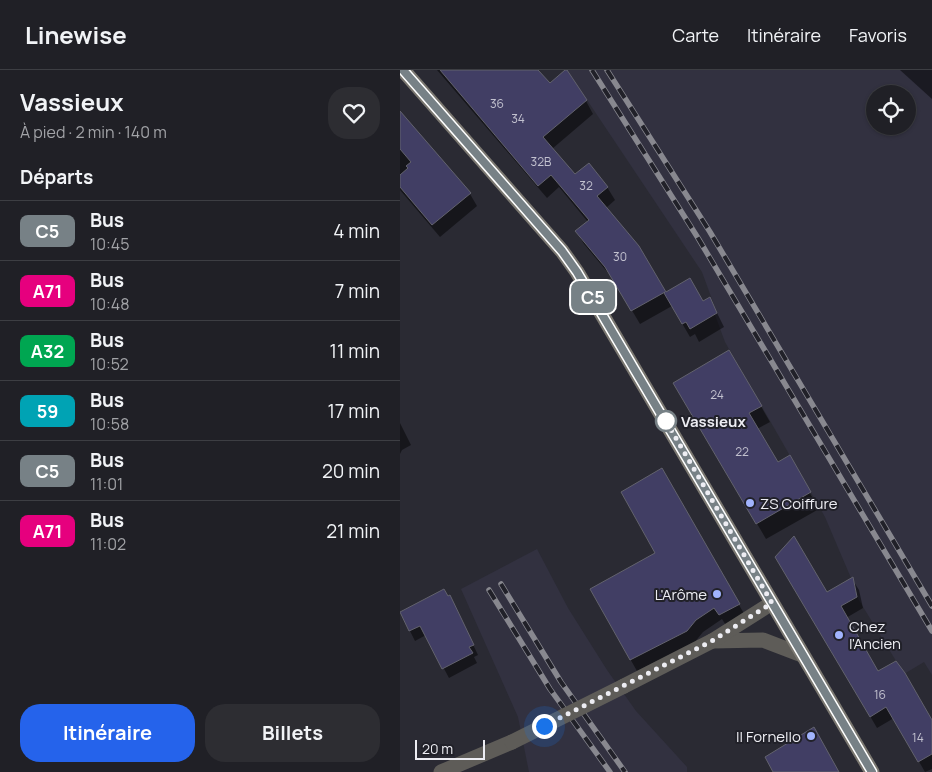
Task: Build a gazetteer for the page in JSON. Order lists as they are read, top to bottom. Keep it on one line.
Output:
{"places":["Vassieux","ZS Coiffure","L'Arôme","Chez l'Ancien","Il Fornello"],"lines":["bus line C5"],"house_numbers":["36","34","32B","32","30","24","22","16","14"],"scale_bar":"20 m","page":{"header":"Linewise","nav":["Carte","Itinéraire","Favoris"],"heading":[["Vassieux","À pied · 2 min · 140 m"],"Départs"],"on_map":"C5","list":[{"mark":"C5","name":"Bus","note":"10:45","value":"4 min"},{"mark":"A71","name":"Bus","note":"10:48","value":"7 min"},{"mark":"A32","name":"Bus","note":"10:52","value":"11 min"},{"mark":"59","name":"Bus","note":"10:58","value":"17 min"},{"mark":"C5","name":"Bus","note":"11:01","value":"20 min"},{"mark":"A71","name":"Bus","note":"11:02","value":"21 min"}],"buttons":["Itinéraire","Billets"],"scale":"20 m"}}
